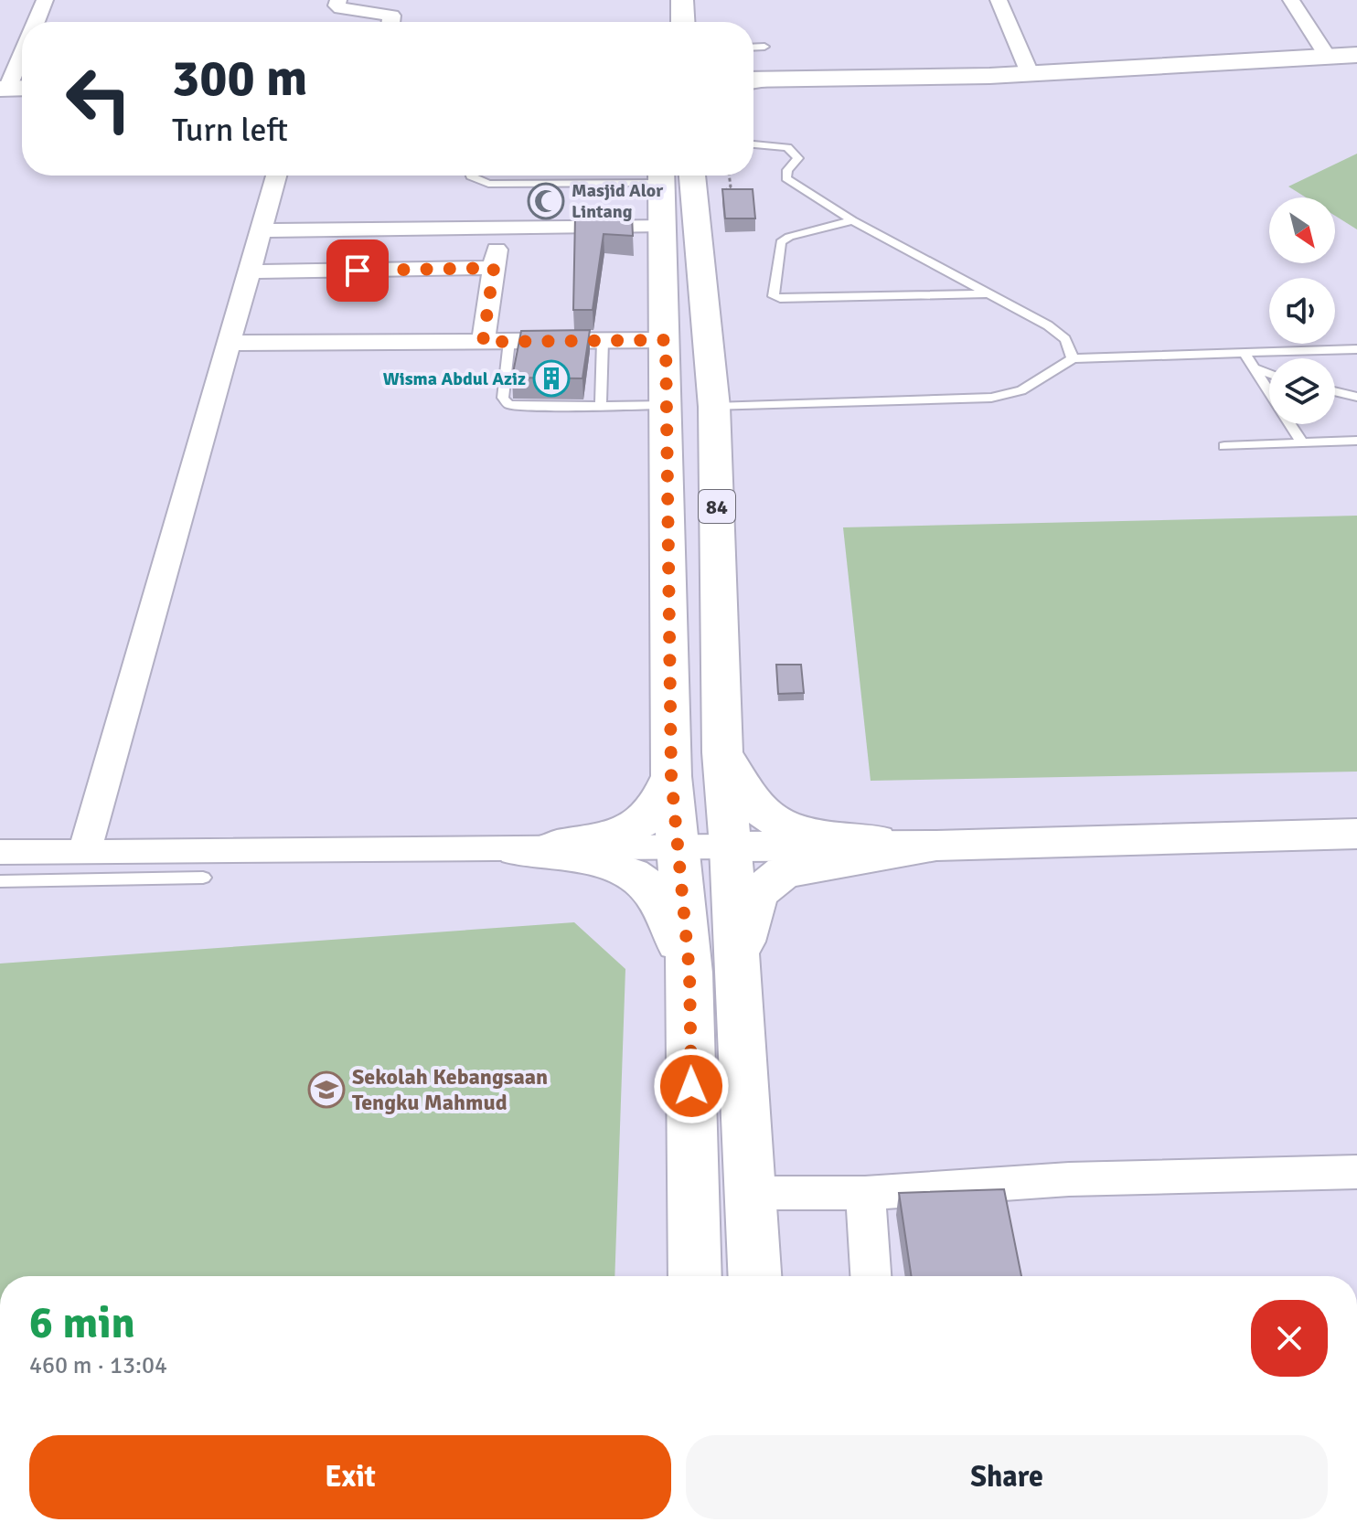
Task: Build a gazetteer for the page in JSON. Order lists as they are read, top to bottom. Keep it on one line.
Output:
{"streets":{"main road":["84"]},"places":{"mosque":["Masjid Alor Lintang"],"building":["Wisma Abdul Aziz"],"school or university":["Sekolah Kebangsaan Tengku Mahmud"]},"north":"bottom right","page":{"turn":["300 m","Turn left"],"heading":["6 min","460 m · 13:04"],"buttons":["Exit","Share"]}}
